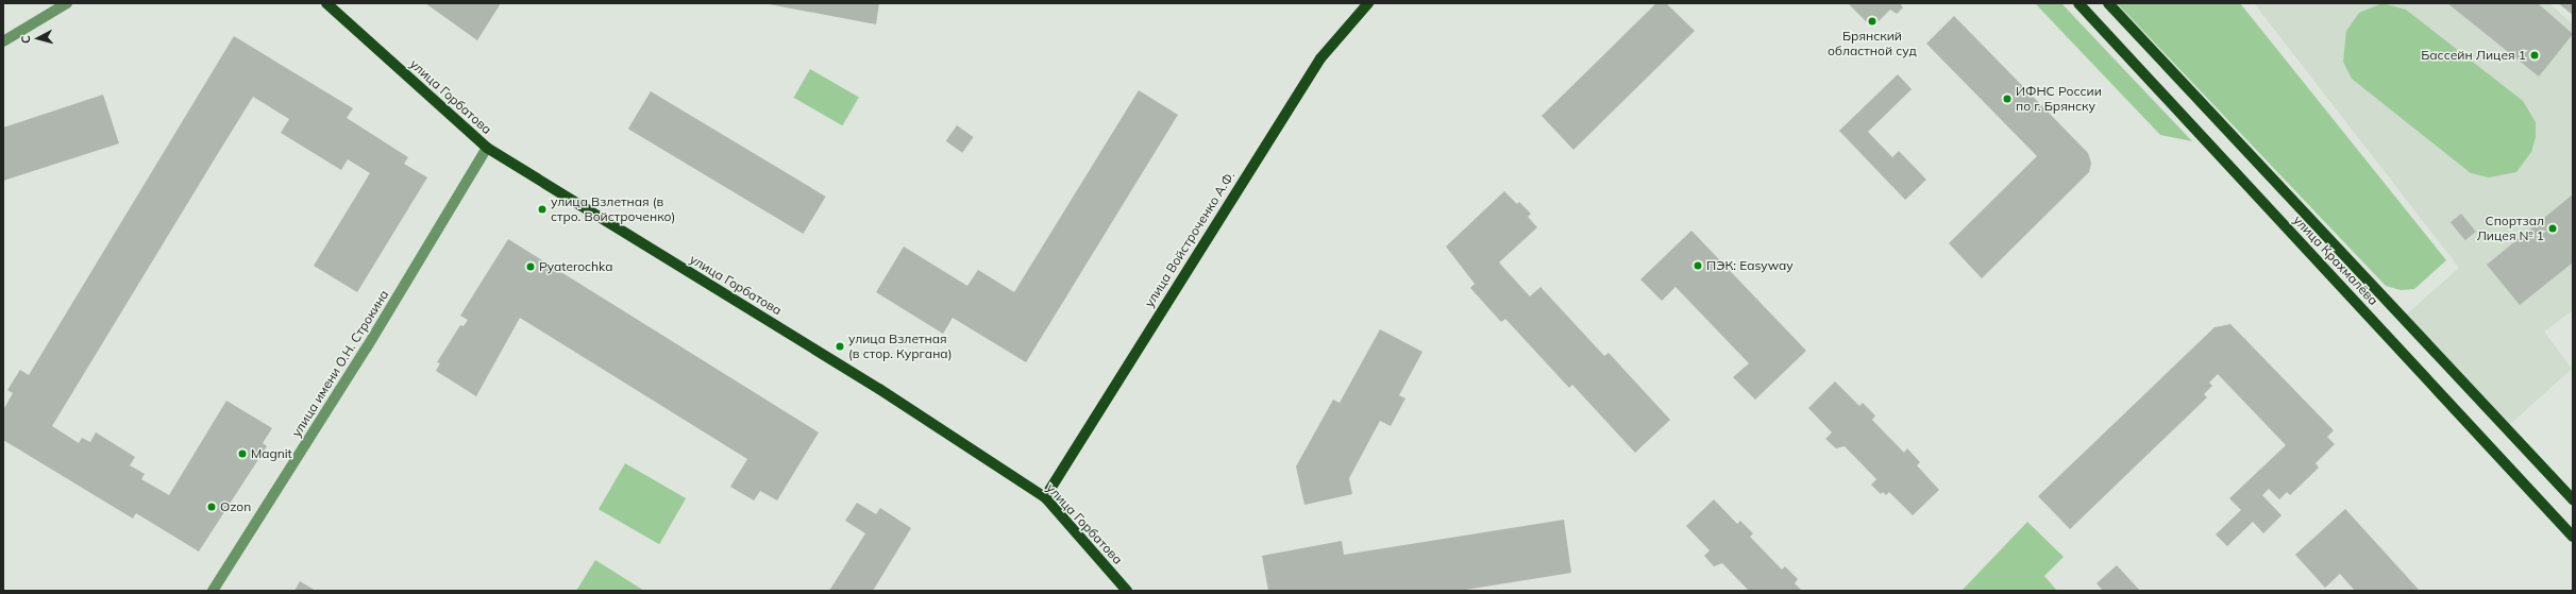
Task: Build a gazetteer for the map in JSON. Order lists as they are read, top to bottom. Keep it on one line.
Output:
{"streets":{"main road":["улица Горбатова","улица Войстроченко А.Ф.","улица Крахмалёва"],"street":["улица имени О.Н. Строкина"]},"crossings":[["улица Горбатова","улица Войстроченко А.Ф."],["улица Горбатова","улица имени О.Н. Строкина"]],"places":["Брянский областной суд","Бассейн Лицея 1","ИФНС России по г. Брянску","улица Взлетная (в стро. Войстроченко)","Спортзал Лицея № 1","ПЭК: Easyway","Pyaterochka","улица Взлетная (в стор. Кургана)","Magnit","Ozon"],"north":"left"}
